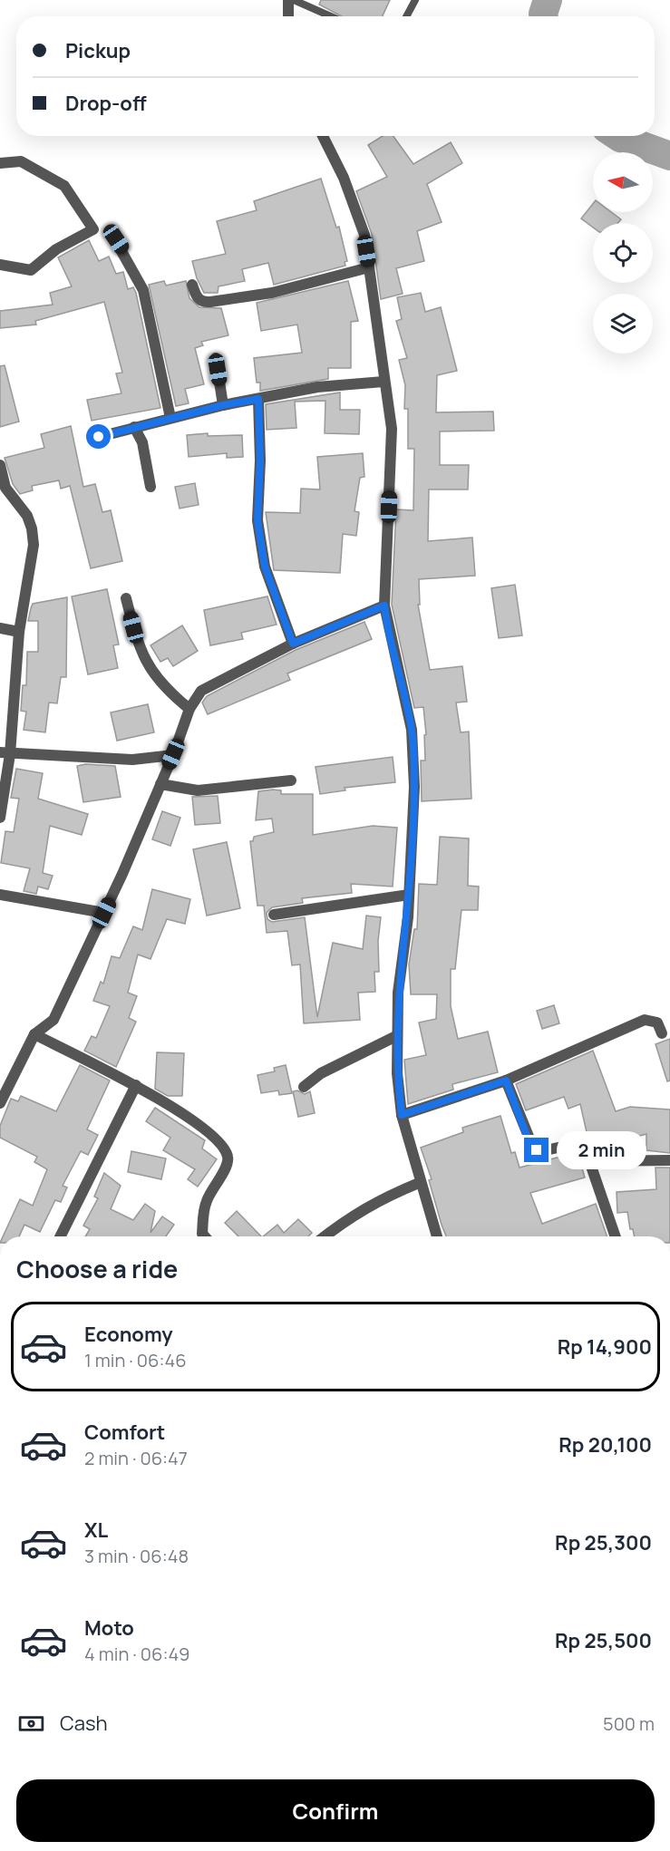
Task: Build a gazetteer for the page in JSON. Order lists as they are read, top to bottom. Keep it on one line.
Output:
{"north":"left","page":{"banner":["Pickup","Drop-off"],"bubble":"2 min","heading":"Choose a ride","list":[{"name":"Economy","note":"1 min · 06:46","value":"Rp 14,900"},{"name":"Comfort","note":"2 min · 06:47","value":"Rp 20,100"},{"name":"XL","note":"3 min · 06:48","value":"Rp 25,300"},{"name":"Moto","note":"4 min · 06:49","value":"Rp 25,500"}],"pay":["Cash","500 m"],"buttons":"Confirm"}}
